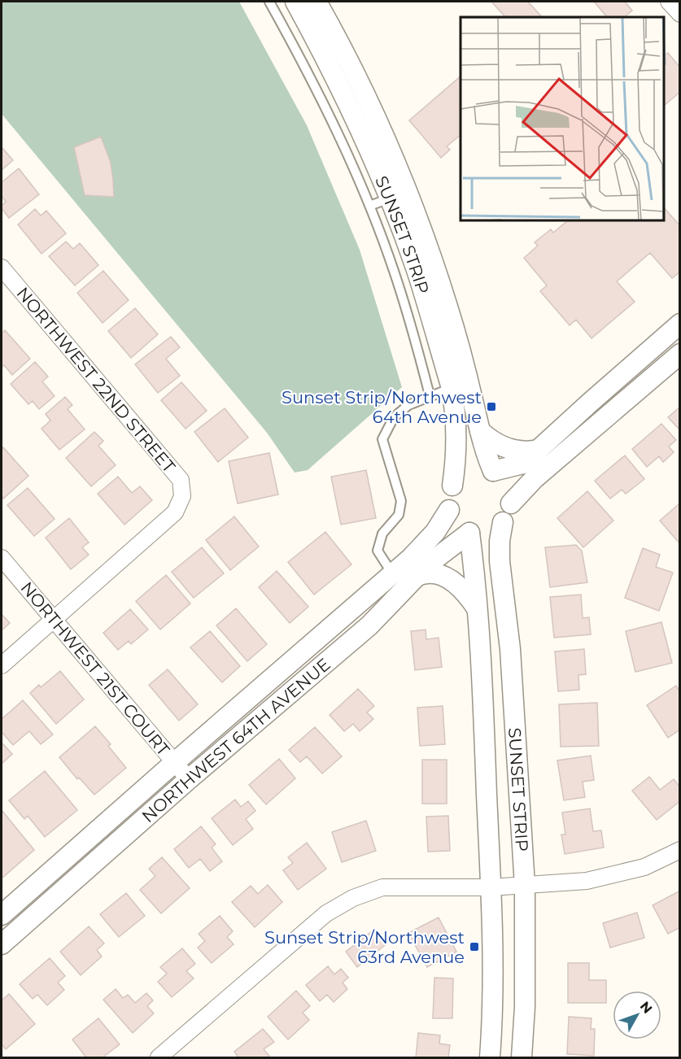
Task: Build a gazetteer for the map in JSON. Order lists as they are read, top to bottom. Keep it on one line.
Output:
{"streets":{"street":["SUNSET STRIP","NORTHWEST 22ND STREET","NORTHWEST 21ST COURT","NORTHWEST 64TH AVENUE"]},"crossings":[["SUNSET STRIP","NORTHWEST 64TH AVENUE"],["NORTHWEST 22ND STREET","NORTHWEST 21ST COURT"],["NORTHWEST 21ST COURT","NORTHWEST 64TH AVENUE"]],"places":{"transit":["Sunset Strip/Northwest 64th Avenue","Sunset Strip/Northwest 63rd Avenue"]},"north":"top right"}
